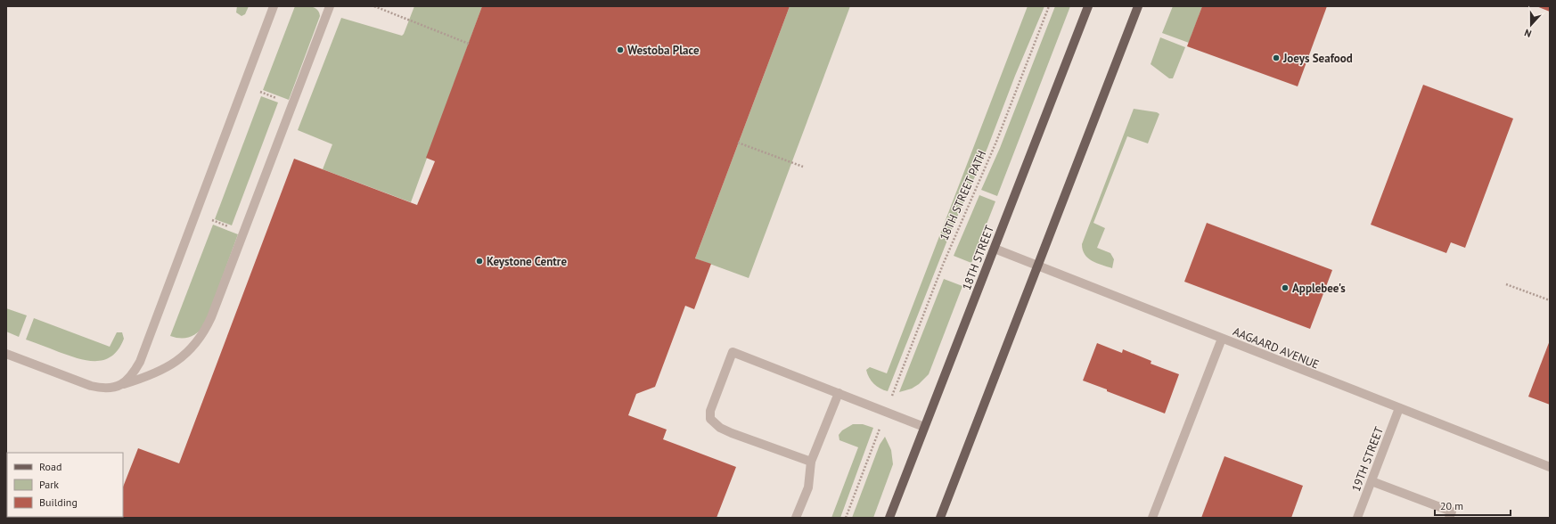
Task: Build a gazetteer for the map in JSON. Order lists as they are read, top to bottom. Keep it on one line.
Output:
{"streets":{"main road":["18TH STREET"],"street":["AAGAARD AVENUE","19TH STREET"],"path":["18TH STREET PATH"]},"crossings":[["18TH STREET","AAGAARD AVENUE"],["AAGAARD AVENUE","19TH STREET"]],"places":["Westoba Place","Joeys Seafood","Keystone Centre","Applebee's"],"legend":["Road","Park","Building"],"scale_bar":"20 m","north":"bottom"}
